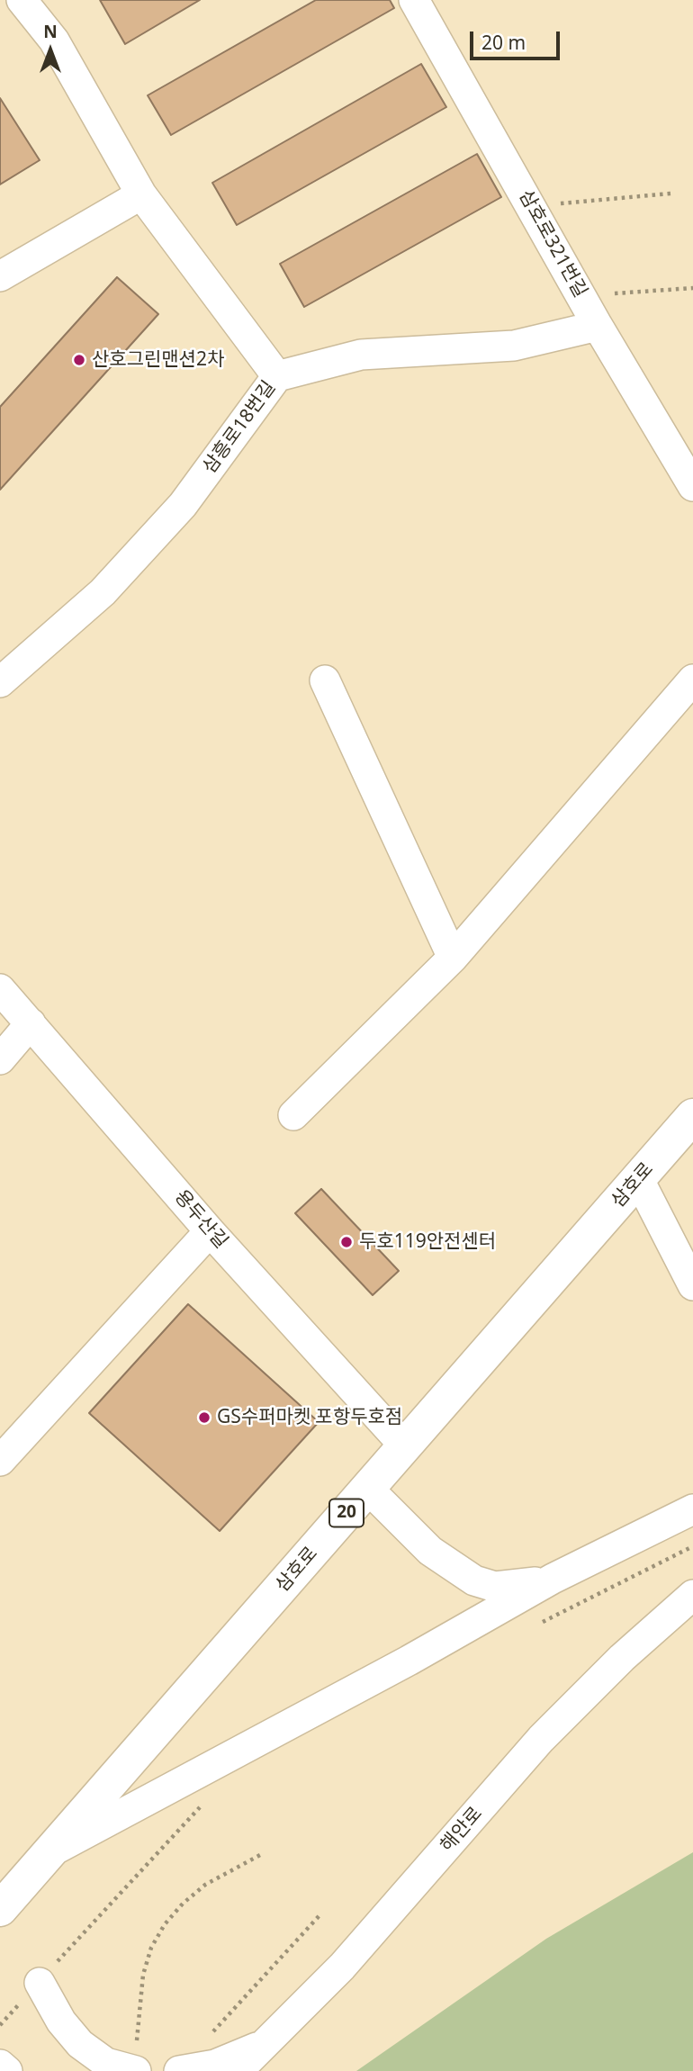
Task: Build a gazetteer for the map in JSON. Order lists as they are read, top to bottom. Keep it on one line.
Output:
{"streets":{"main road":["삼호로","20"],"street":["삼호로321번길","삼흥로18번길","용두산길","해안로"]},"crossings":[["삼호로321번길","삼흥로18번길"],["삼호로","용두산길"]],"places":["산호그린맨션2차","두호119안전센터","GS수퍼마켓 포항두호점"],"scale_bar":"20 m","north":"top"}
